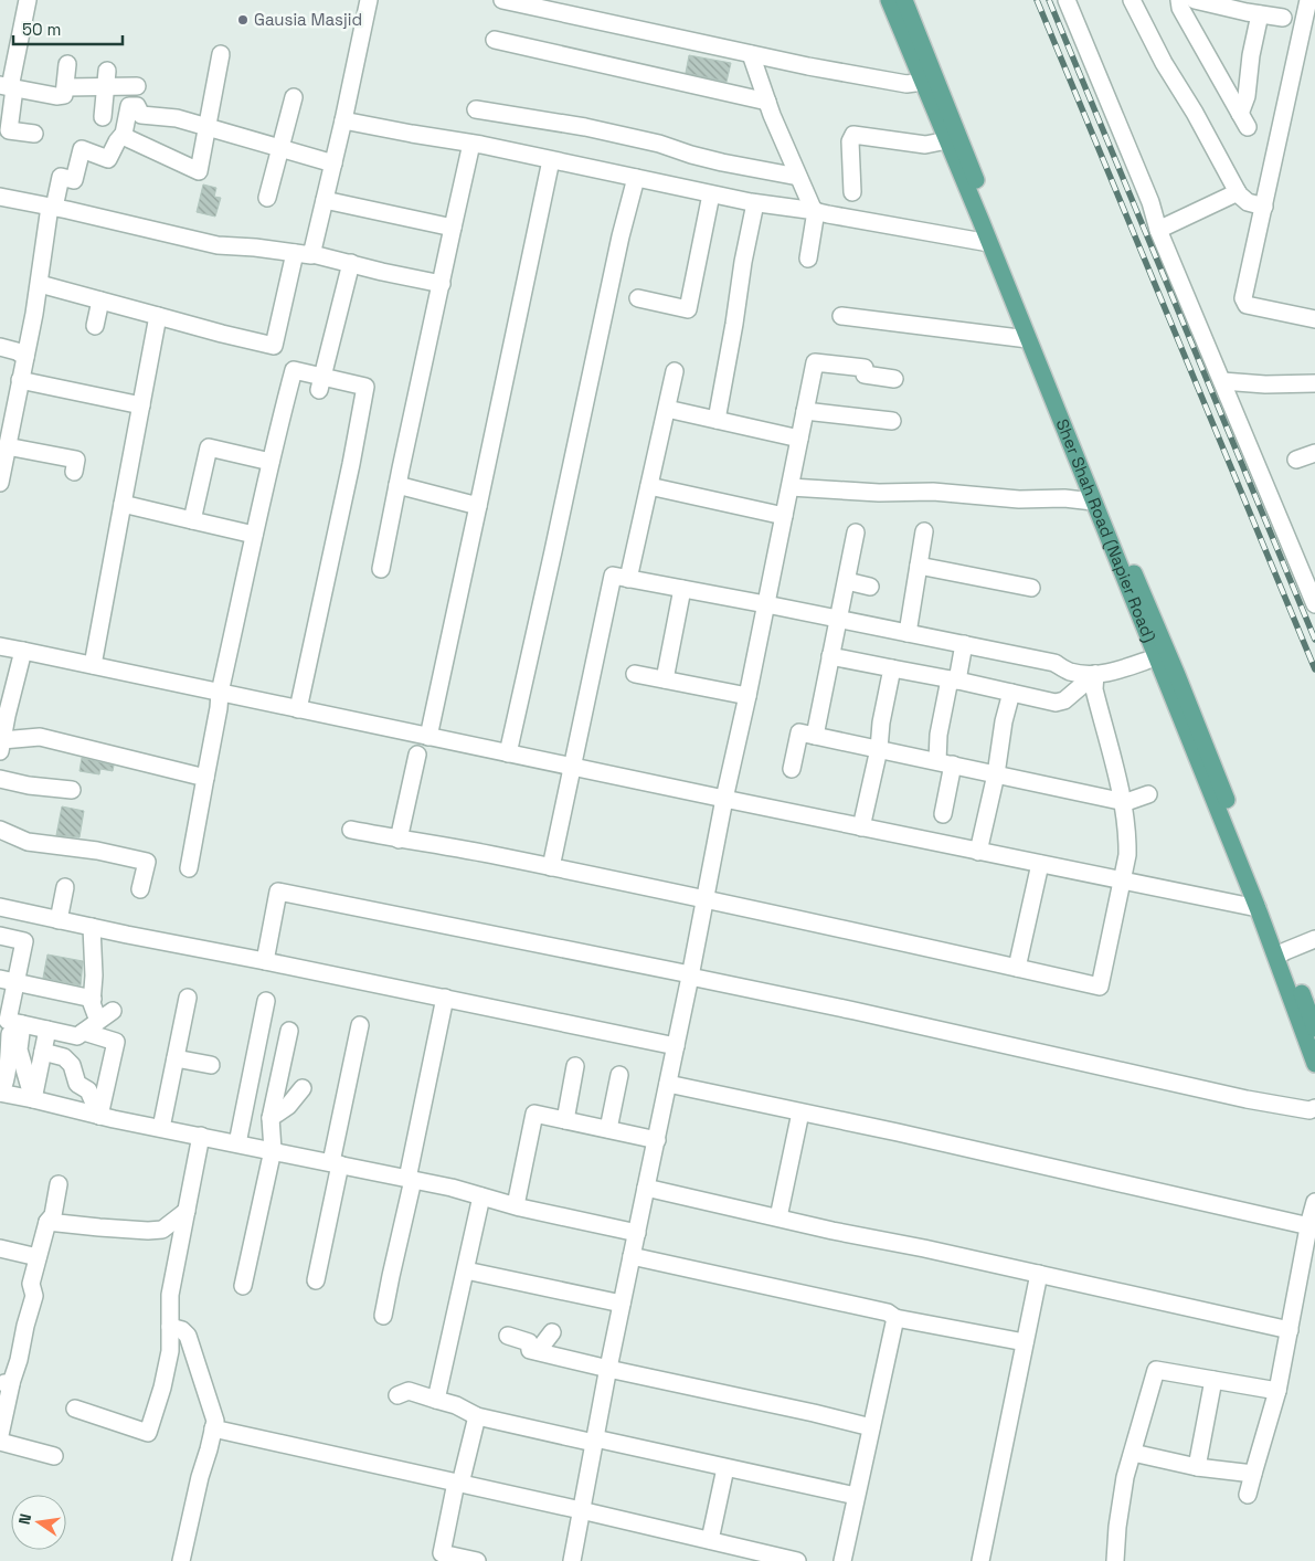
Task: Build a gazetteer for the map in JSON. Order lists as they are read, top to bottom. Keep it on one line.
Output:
{"streets":{"main road":["Sher Shah Road (Napier Road)"]},"places":["Gausia Masjid"],"scale_bar":"50 m","north":"left"}
